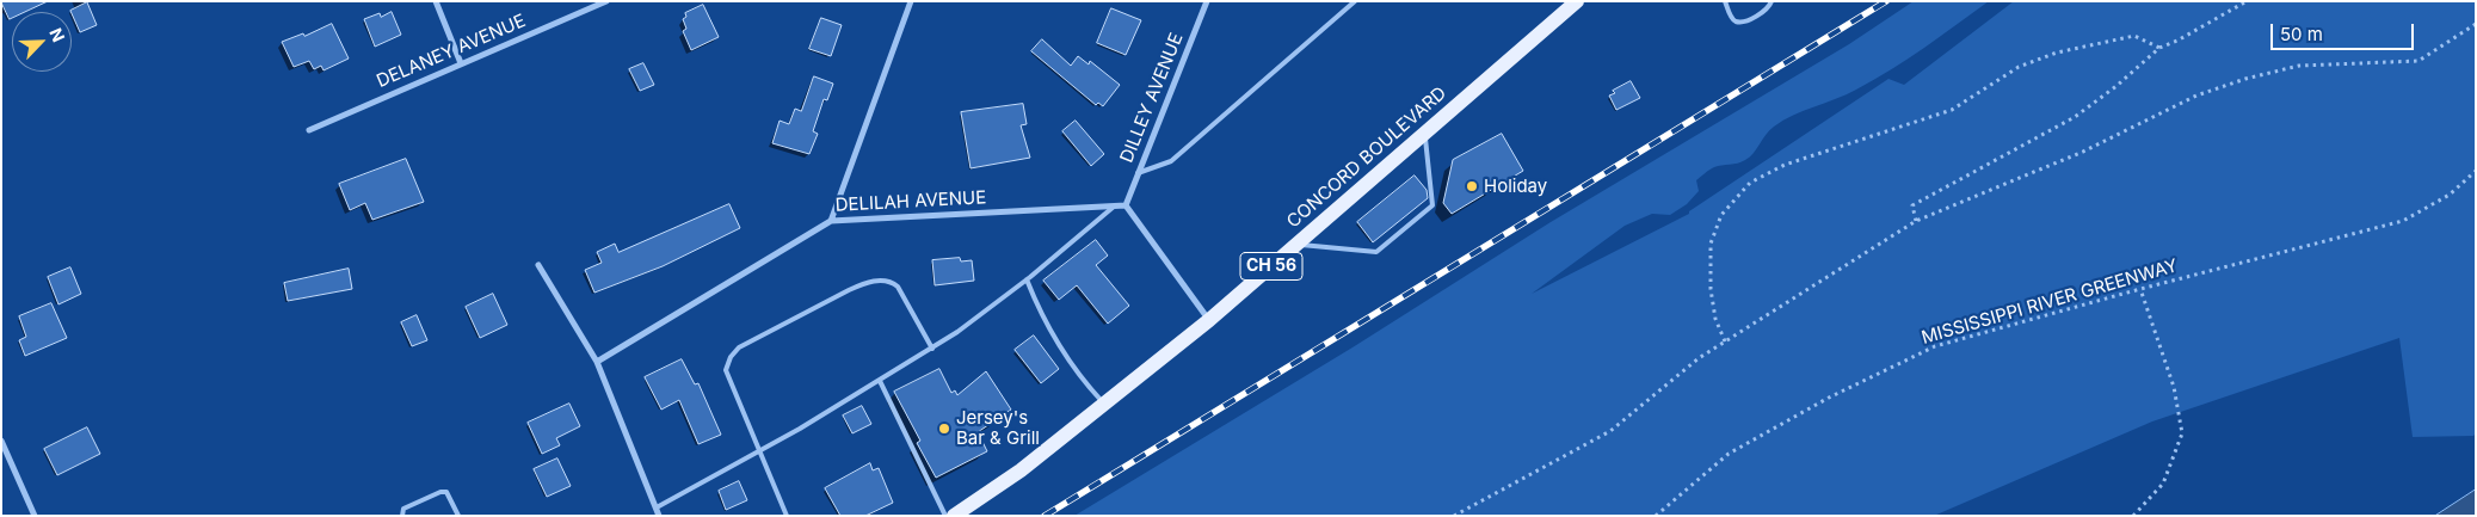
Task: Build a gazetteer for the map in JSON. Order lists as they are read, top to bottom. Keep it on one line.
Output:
{"streets":{"main road":["CONCORD BOULEVARD","CH 56"],"street":["DELANEY AVENUE","DILLEY AVENUE","DELILAH AVENUE"],"path":["MISSISSIPPI RIVER GREENWAY"]},"crossings":[["DILLEY AVENUE","DELILAH AVENUE"]],"places":["Holiday","Jersey's Bar & Grill"],"scale_bar":"50 m","north":"top right"}
